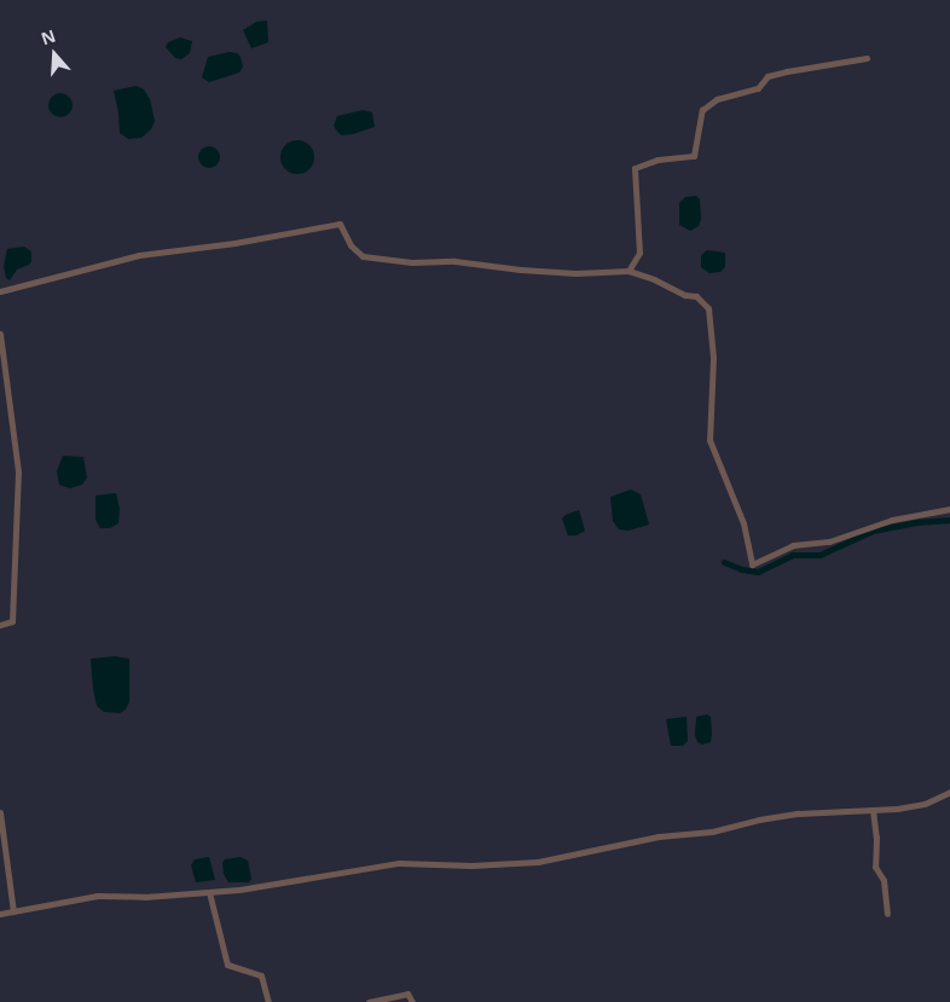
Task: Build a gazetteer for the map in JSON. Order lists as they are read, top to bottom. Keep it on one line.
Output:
{"north":"top"}
